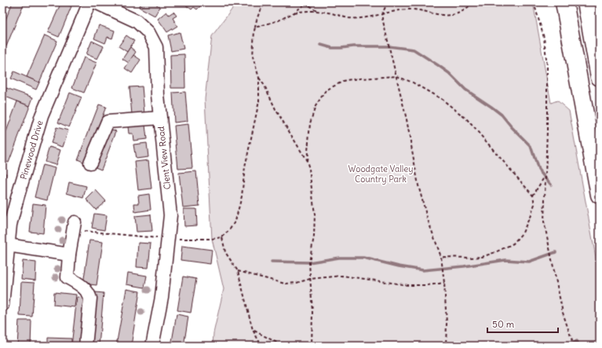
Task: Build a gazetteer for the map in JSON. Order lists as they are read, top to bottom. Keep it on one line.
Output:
{"streets":{"street":["Pinewood Drive","Clent View Road"]},"parks":["Woodgate Valley Country Park"],"scale_bar":"50 m"}
